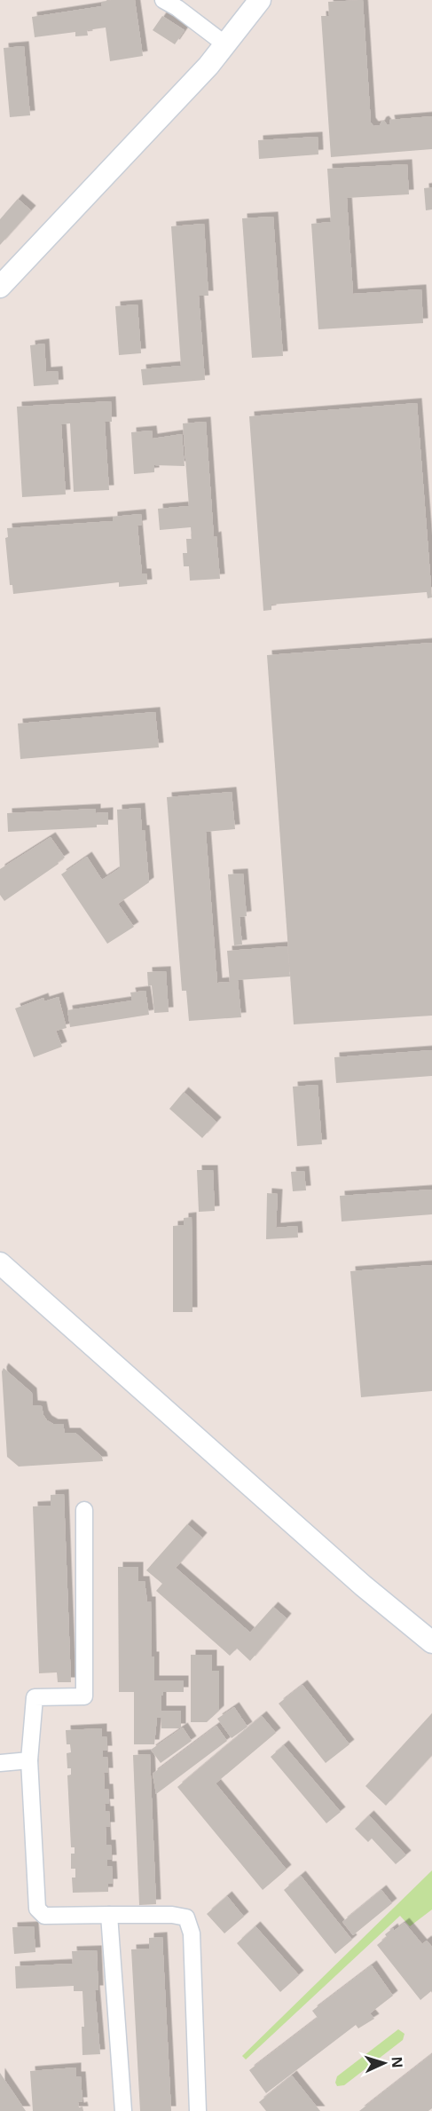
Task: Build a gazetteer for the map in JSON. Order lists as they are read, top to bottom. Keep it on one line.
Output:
{"north":"right"}
